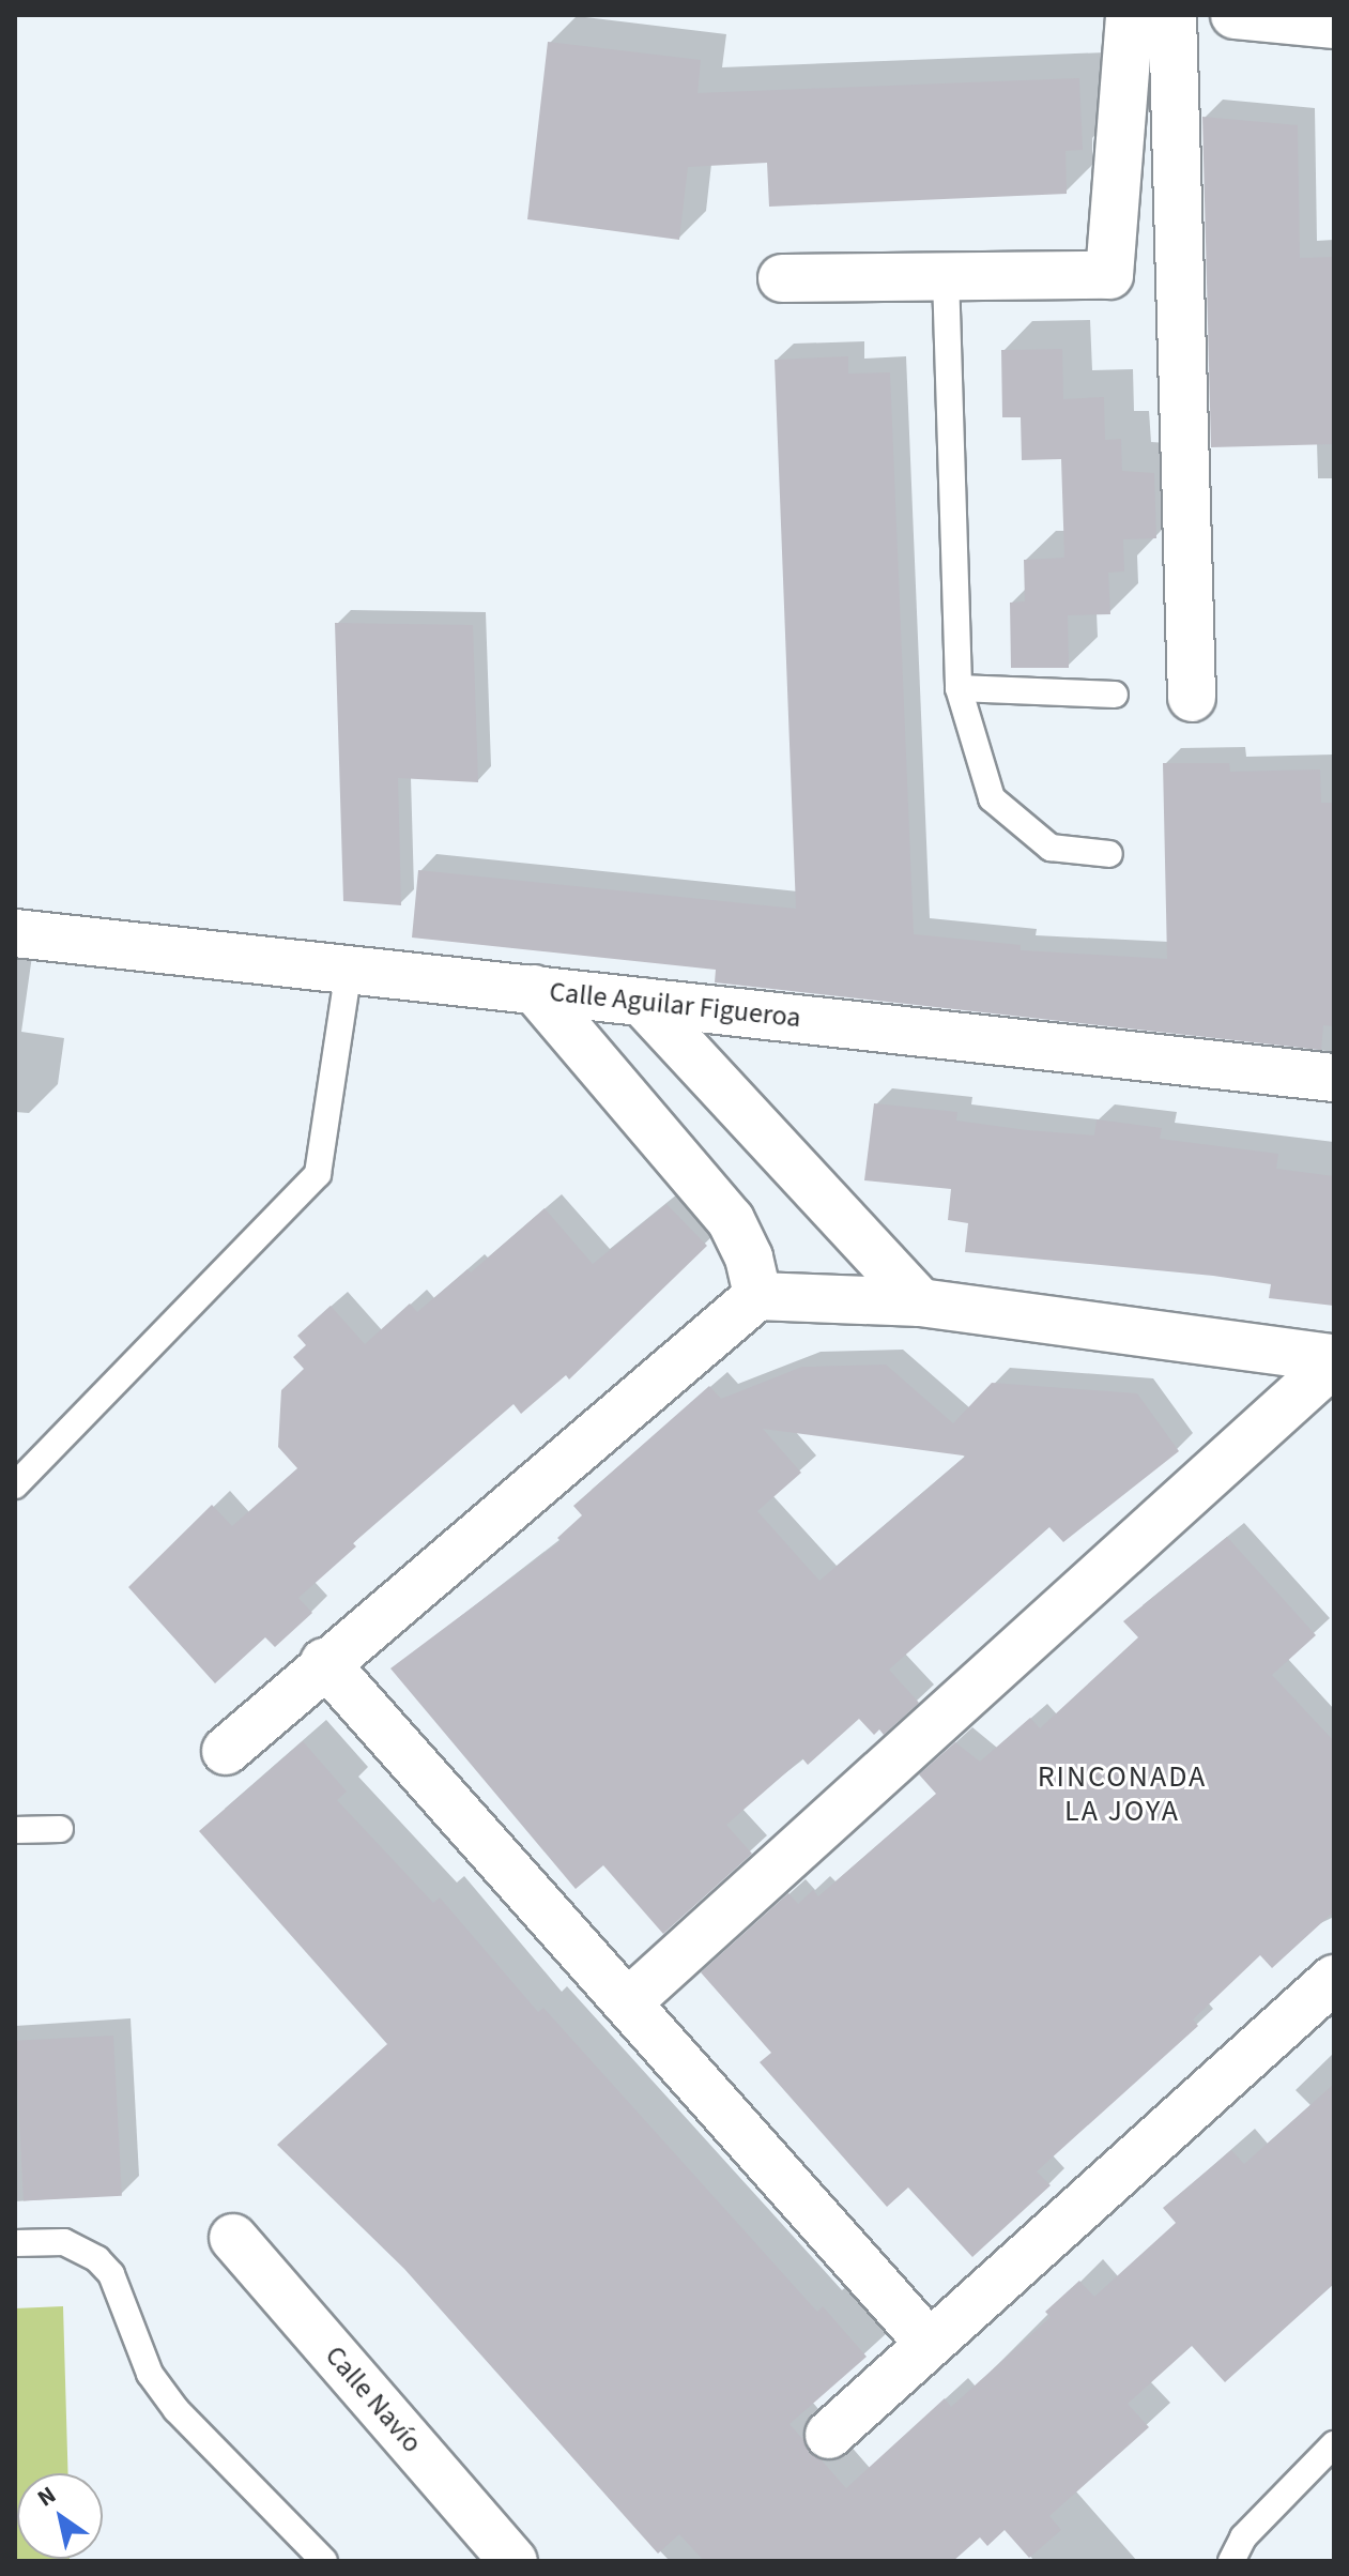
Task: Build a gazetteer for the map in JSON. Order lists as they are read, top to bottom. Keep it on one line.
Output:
{"streets":{"street":["Calle Aguilar Figueroa","Calle Navío"]},"districts":["RINCONADA LA JOYA"],"north":"top left"}
